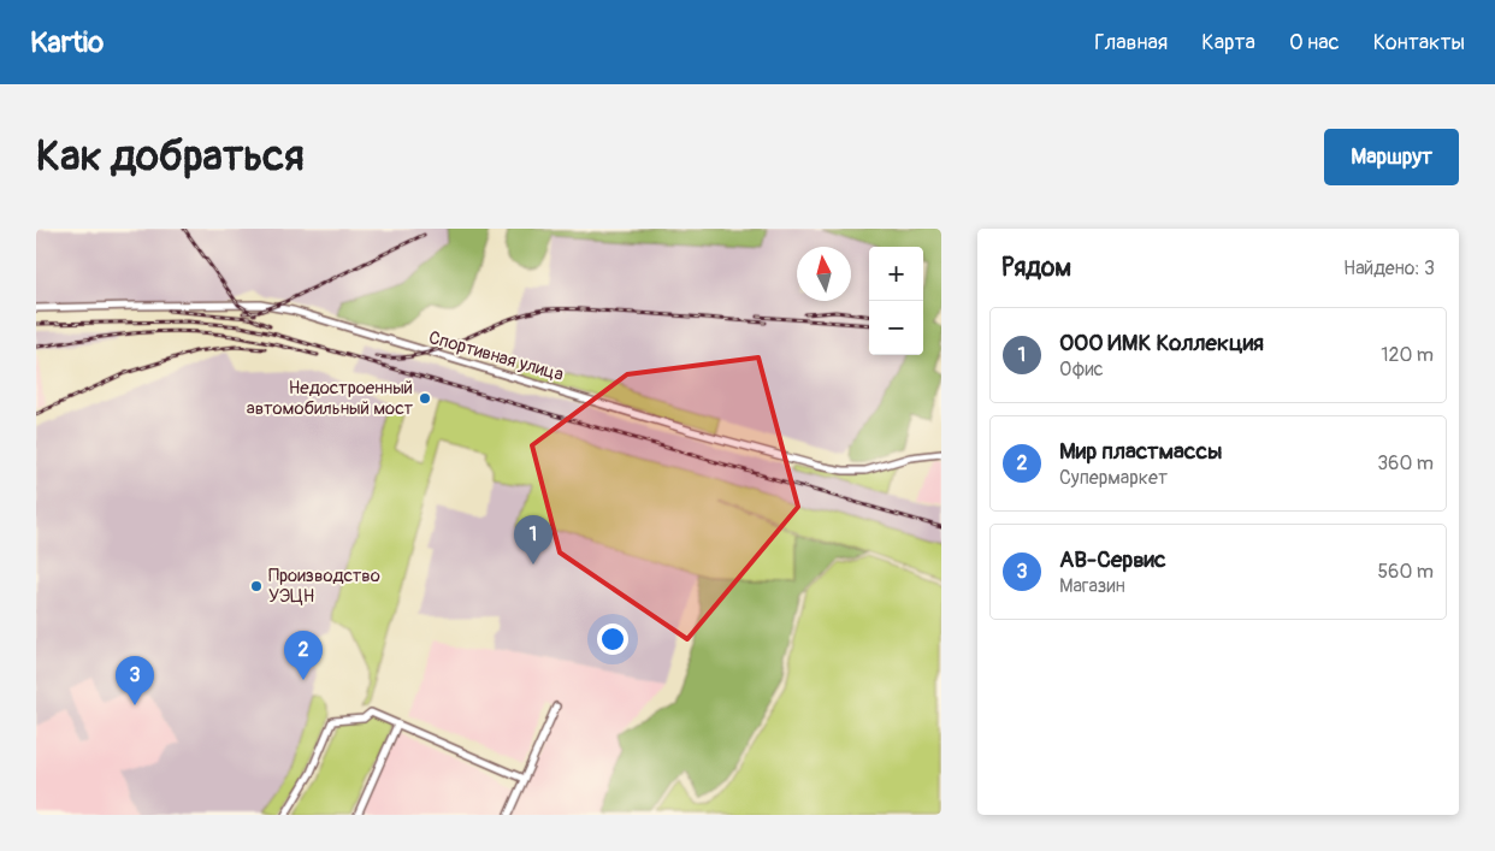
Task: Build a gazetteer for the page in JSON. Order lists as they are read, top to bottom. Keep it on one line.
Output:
{"streets":{"street":["Спортивная улица"]},"places":["Недостроенный автомобильный мост","Производство УЭЦН"],"north":"top","page":{"header":"Kartio","nav":["Главная","Карта","О нас","Контакты"],"buttons":"Маршрут","title":"Как добраться","heading":["Рядом","Найдено: 3"],"map_buttons":["+","−"],"list":[{"mark":"1","name":"ООО ИМК Коллекция","note":"Офис","value":"120 m"},{"mark":"2","name":"Мир пластмассы","note":"Супермаркет","value":"360 m"},{"mark":"3","name":"АВ-Сервис","note":"Магазин","value":"560 m"}],"pins":["1","2","3"]}}
